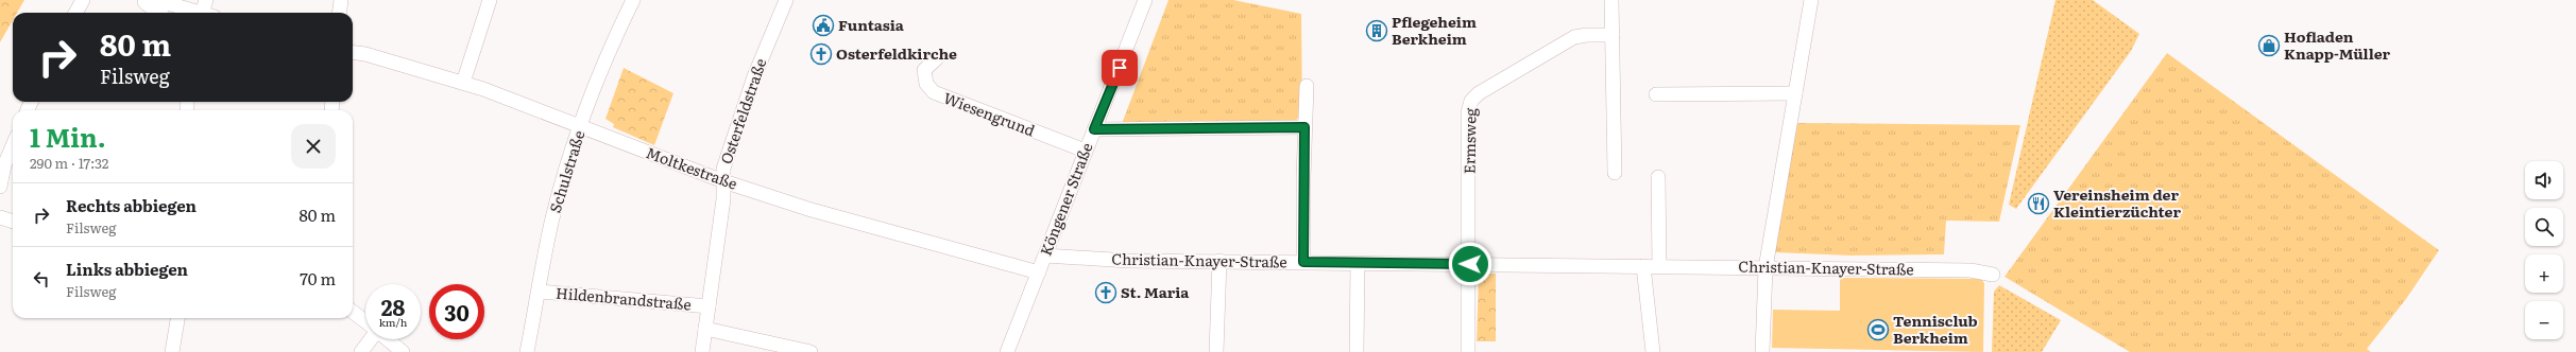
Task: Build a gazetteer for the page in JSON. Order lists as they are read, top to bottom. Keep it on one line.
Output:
{"streets":{"street":["Osterfeldstraße","Wiesengrund","Ermsweg","Moltkestraße","Schulstraße","Köngener Straße","Christian-Knayer-Straße","Hildenbrandstraße"]},"crossings":[["Osterfeldstraße","Moltkestraße"],["Osterfeldstraße","Hildenbrandstraße"],["Wiesengrund","Köngener Straße"],["Ermsweg","Christian-Knayer-Straße"],["Moltkestraße","Schulstraße"],["Moltkestraße","Köngener Straße"],["Schulstraße","Hildenbrandstraße"],["Köngener Straße","Christian-Knayer-Straße"]],"places":{"public building":["Funtasia"],"building":["Pflegeheim Berkheim"],"shop":["Hofladen Knapp-Müller"],"church":["Osterfeldkirche","St. Maria"],"restaurant":["Vereinsheim der Kleintierzüchter"],"sports":["Tennisclub Berkheim"]},"page":{"turn":["80 m","Filsweg"],"heading":["1 Min.","290 m · 17:32"],"map_buttons":["+","−"],"list":[{"name":"Rechts abbiegen","note":"Filsweg","value":"80 m"},{"name":"Links abbiegen","note":"Filsweg","value":"70 m"}],"speed":"28 km/h","limit":"30"}}
